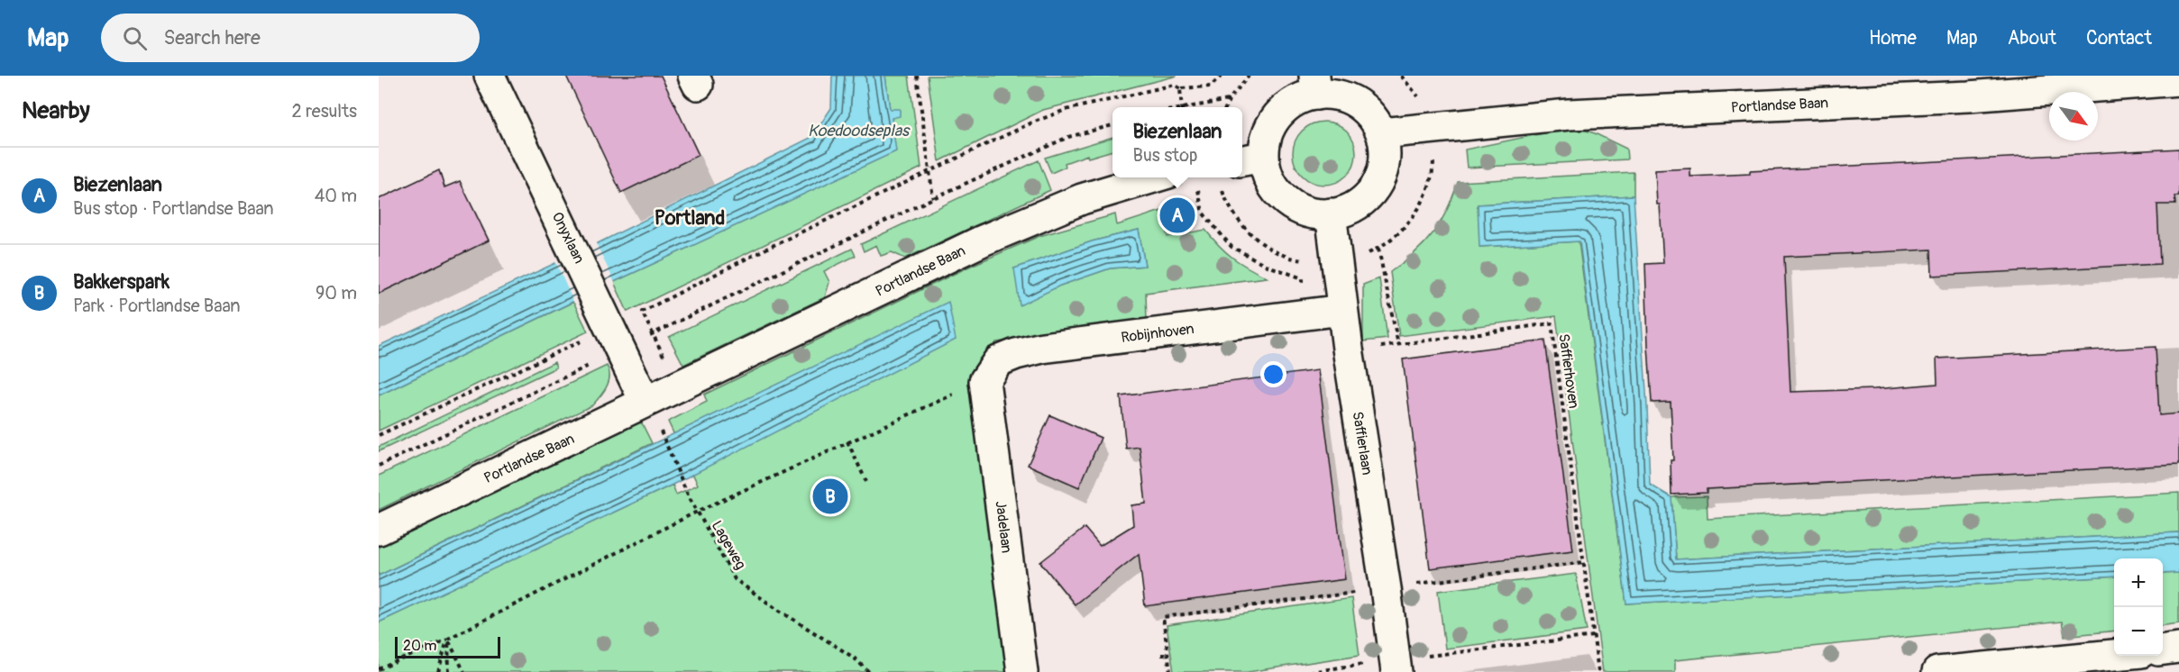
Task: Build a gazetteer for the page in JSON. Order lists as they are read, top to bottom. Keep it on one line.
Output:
{"streets":{"street":["Portlandse Baan","Onyxlaan","Robijnhoven","Saffierlaan","Jadelaan"],"path":["Saffierhoven","Lageweg"]},"crossings":[["Portlandse Baan","Onyxlaan"],["Portlandse Baan","Saffierlaan"],["Robijnhoven","Saffierlaan"],["Robijnhoven","Jadelaan"],["Saffierhoven","Saffierlaan"]],"districts":["Portland"],"water":["Koedoodseplas"],"scale_bar":"20 m","north":"bottom right","page":{"header":"Map","search":"Search here","nav":["Home","Map","About","Contact"],"heading":["Nearby","2 results"],"popup":["Biezenlaan","Bus stop"],"list":[{"mark":"A","name":"Biezenlaan","note":"Bus stop · Portlandse Baan","value":"40 m"},{"mark":"B","name":"Bakkerspark","note":"Park · Portlandse Baan","value":"90 m"}],"pins":["A","B"],"map_buttons":["+","−"],"scale":"20 m"}}
